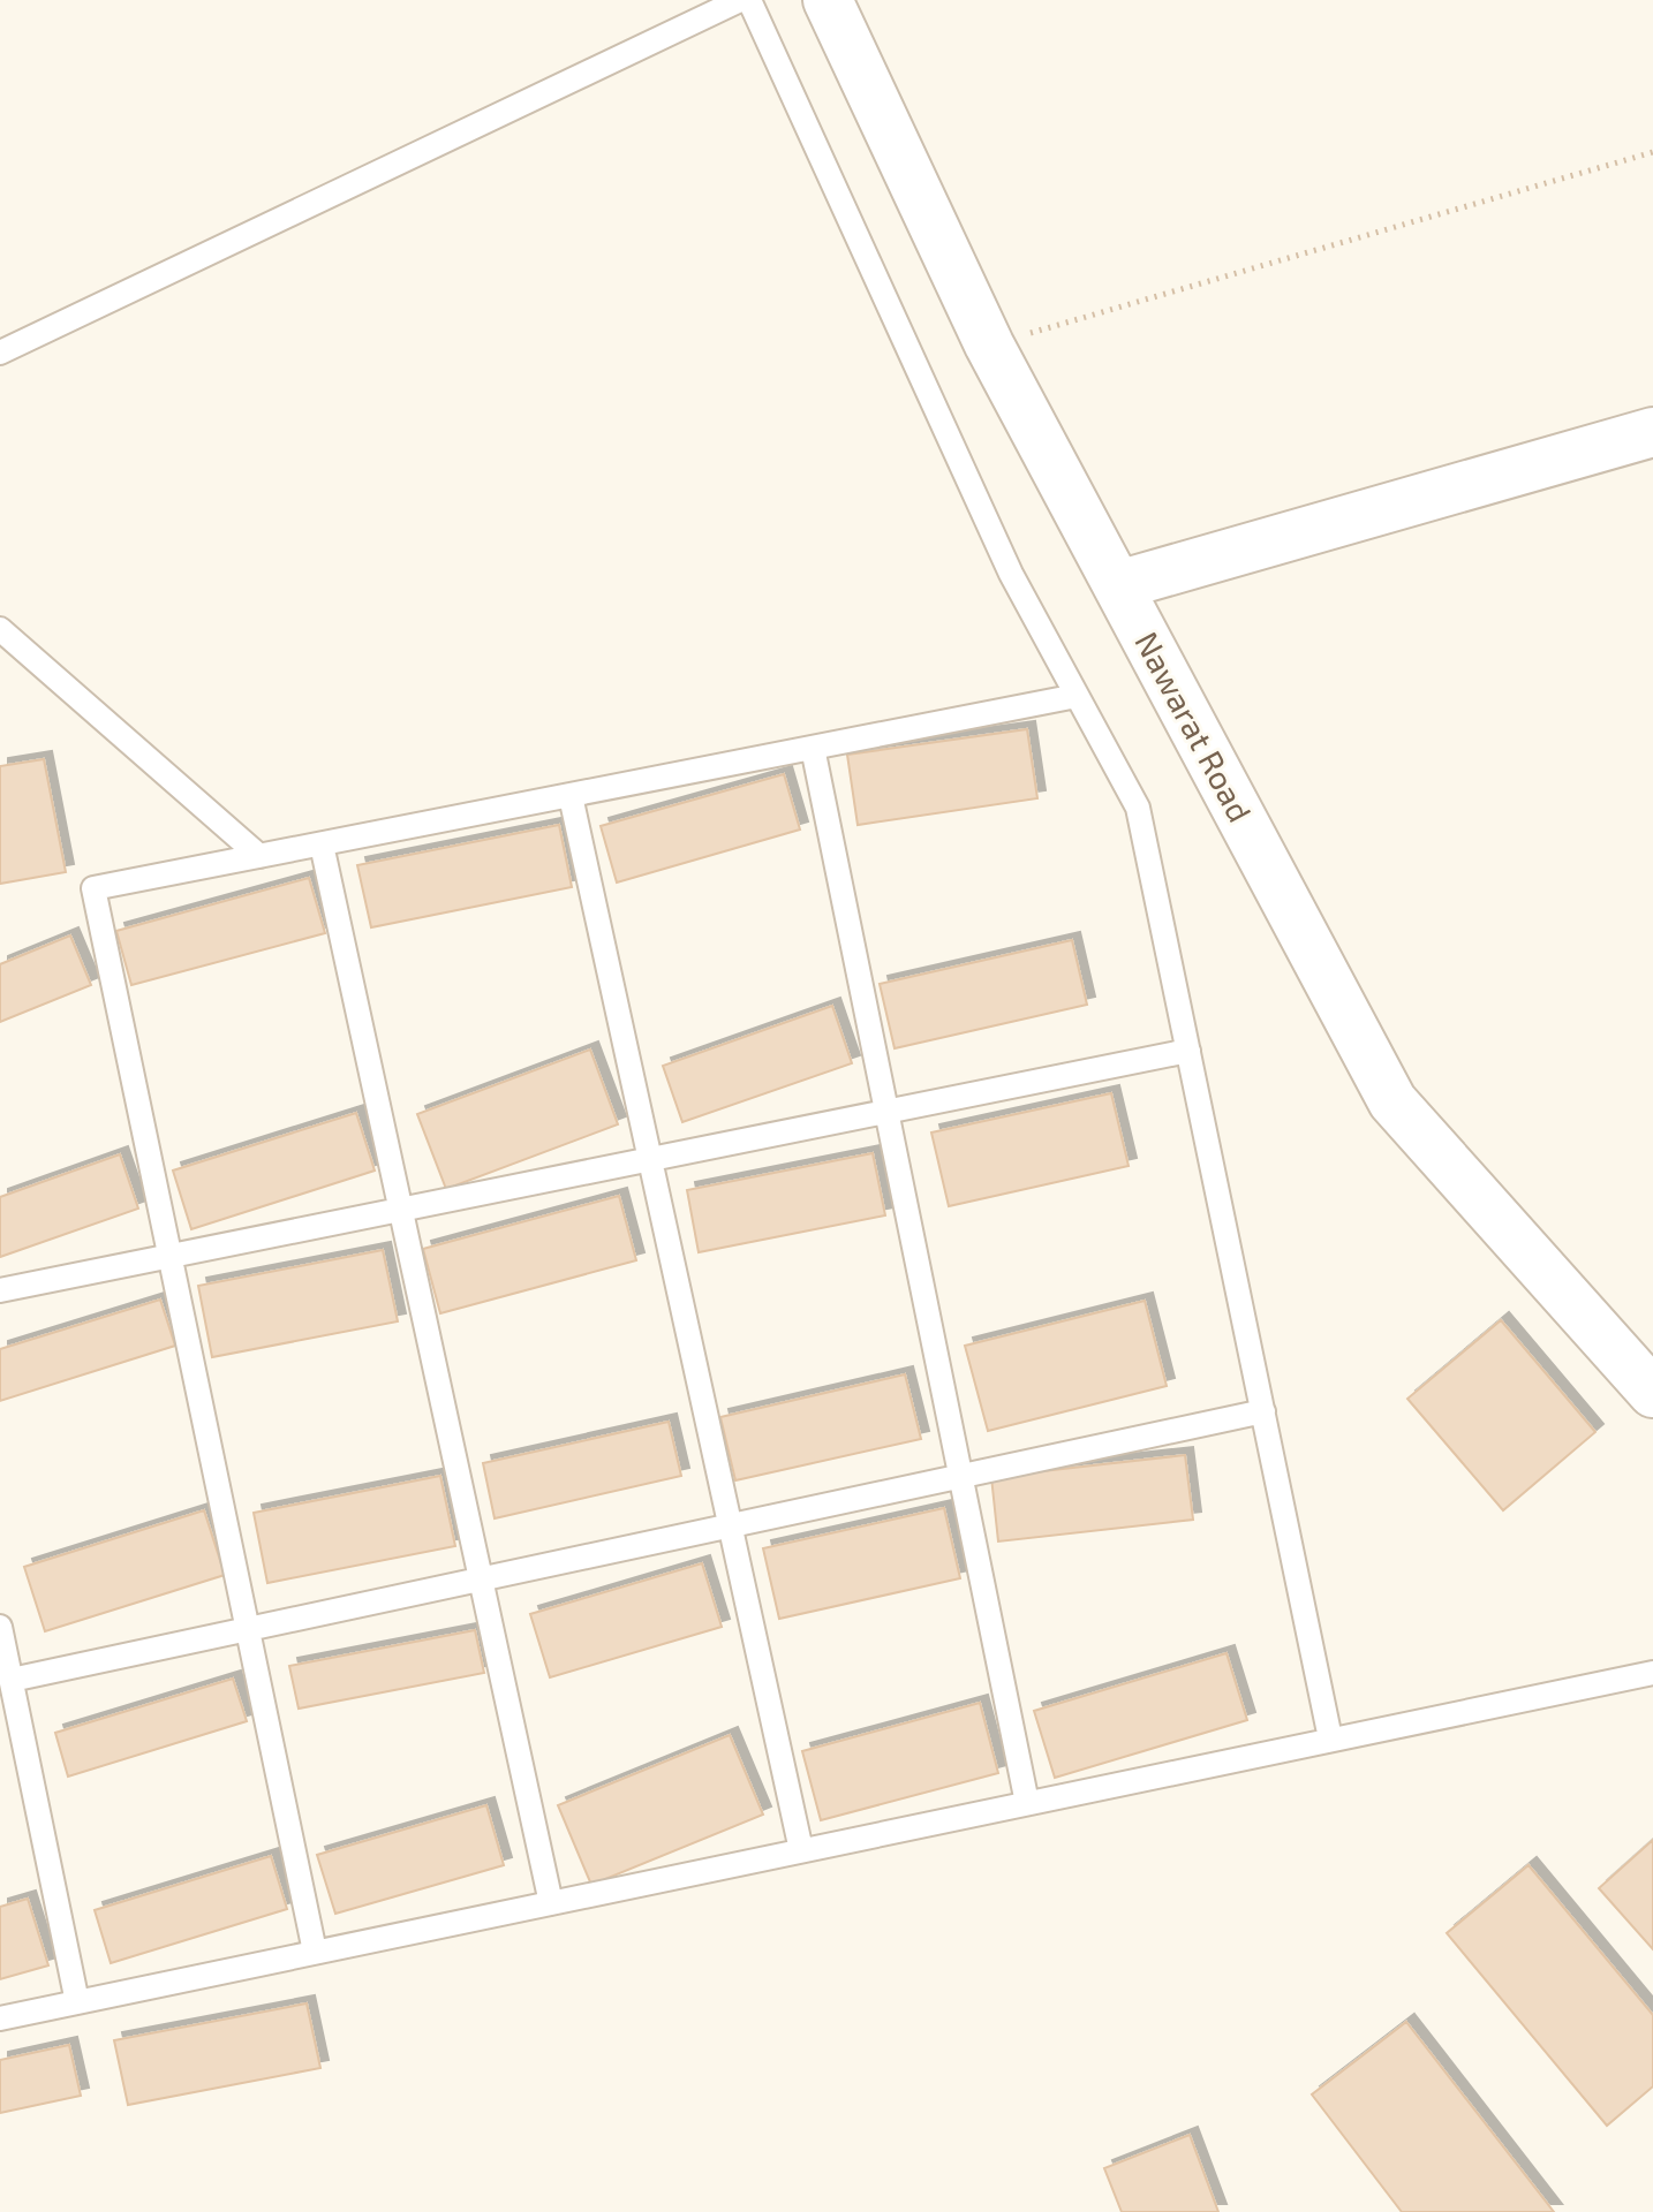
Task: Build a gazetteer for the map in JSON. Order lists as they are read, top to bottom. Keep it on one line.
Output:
{"streets":{"street":["Nawarat Road"]}}
